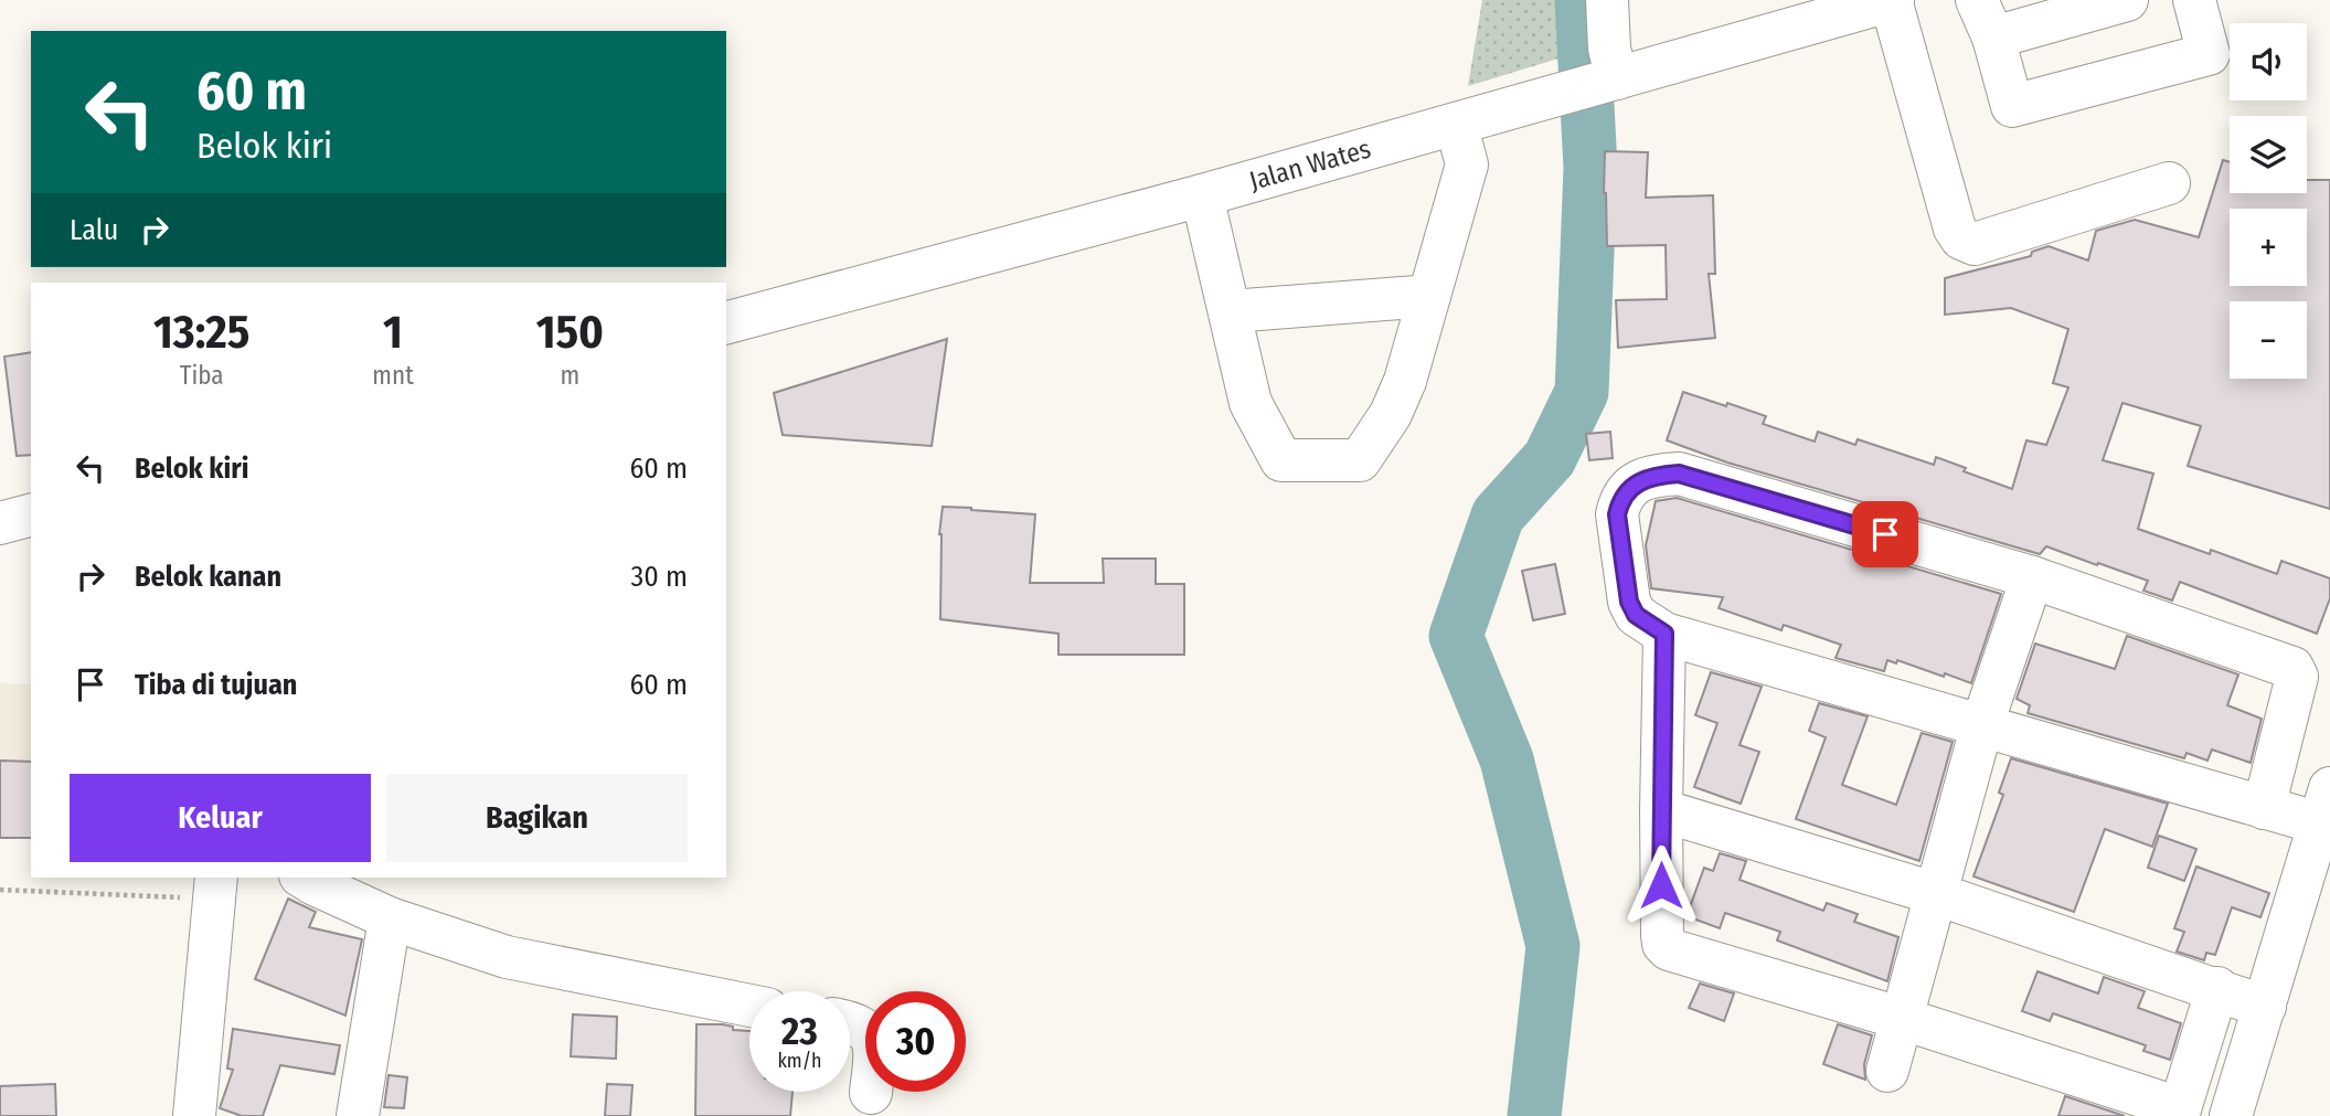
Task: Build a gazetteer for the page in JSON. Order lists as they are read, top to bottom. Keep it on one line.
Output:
{"streets":{"main road":["Jalan Wates"]},"page":{"map_buttons":["+","−"],"turn":["60 m","Belok kiri"],"then":"Lalu","eta":["13:25","Tiba","1","mnt","150","m"],"list":[{"name":"Belok kiri","value":"60 m"},{"name":"Belok kanan","value":"30 m"},{"name":"Tiba di tujuan","value":"60 m"}],"buttons":["Keluar","Bagikan"],"speed":"23 km/h","limit":"30"}}
